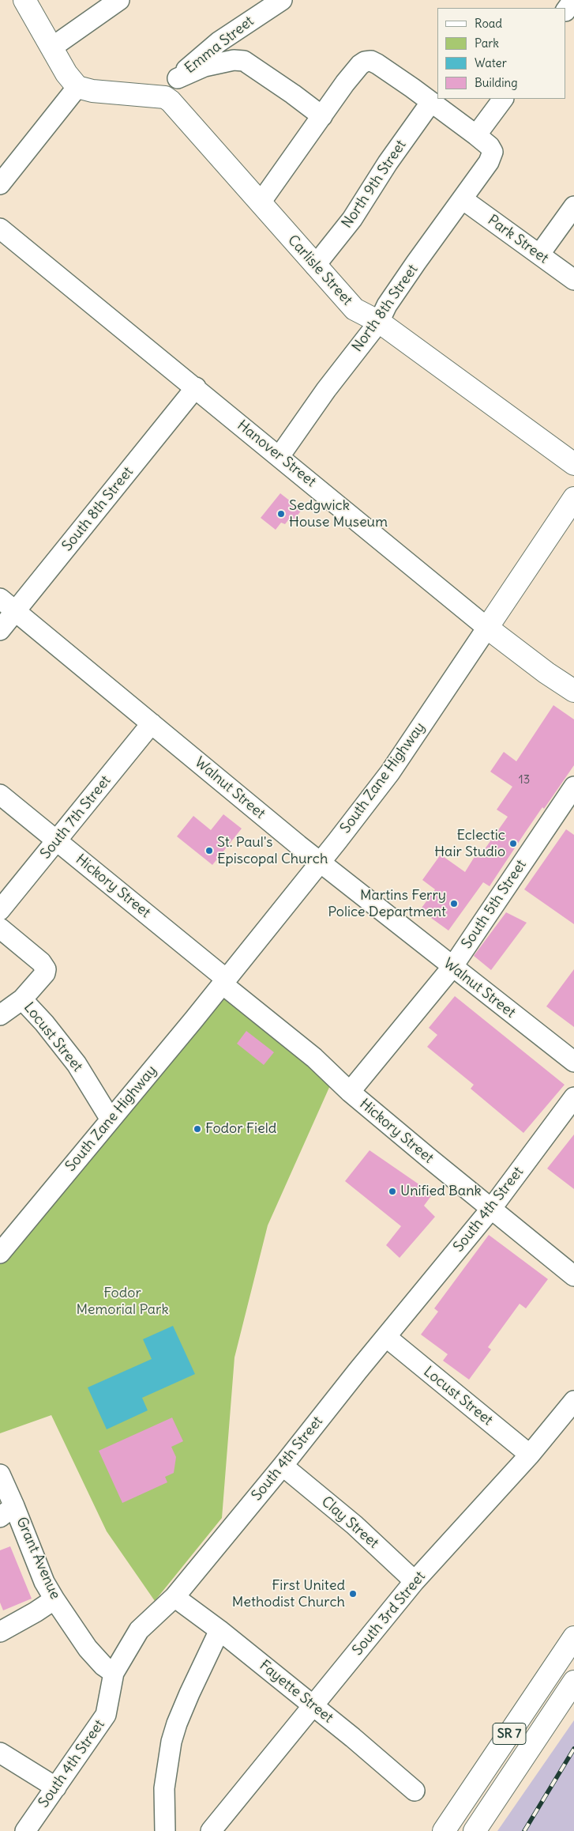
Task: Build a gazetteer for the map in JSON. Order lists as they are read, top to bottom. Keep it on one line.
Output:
{"streets":{"main road":["Carlisle Street","Hanover Street","SR 7"],"street":["Emma Street","North 9th Street","Park Street","North 8th Street","South 8th Street","South Zane Highway","Walnut Street","South 7th Street","Hickory Street","South 5th Street","Locust Street","South 4th Street","Clay Street","Grant Avenue","South 3rd Street","Fayette Street"]},"crossings":[["Emma Street","Carlisle Street"],["North 9th Street","Carlisle Street"],["Park Street","North 8th Street"],["Carlisle Street","North 8th Street"],["North 8th Street","Hanover Street"],["Hanover Street","South 8th Street"],["Hanover Street","South Zane Highway"],["South 8th Street","Walnut Street"],["South Zane Highway","Walnut Street"],["South Zane Highway","Hickory Street"],["South Zane Highway","Locust Street"],["Walnut Street","South 7th Street"],["Walnut Street","South 5th Street"],["South 7th Street","Hickory Street"],["Hickory Street","South 5th Street"],["Hickory Street","South 4th Street"],["Locust Street","South 4th Street"],["Locust Street","South 3rd Street"],["South 4th Street","Clay Street"],["South 4th Street","Grant Avenue"],["South 4th Street","Fayette Street"],["Clay Street","South 3rd Street"],["South 3rd Street","Fayette Street"]],"parks":["Fodor Memorial Park"],"places":["Sedgwick House Museum","Eclectic Hair Studio","St. Paul's Episcopal Church","Martins Ferry Police Department","Fodor Field","Unified Bank","First United Methodist Church"],"house_numbers":["13"],"legend":["Road","Park","Water","Building"]}
